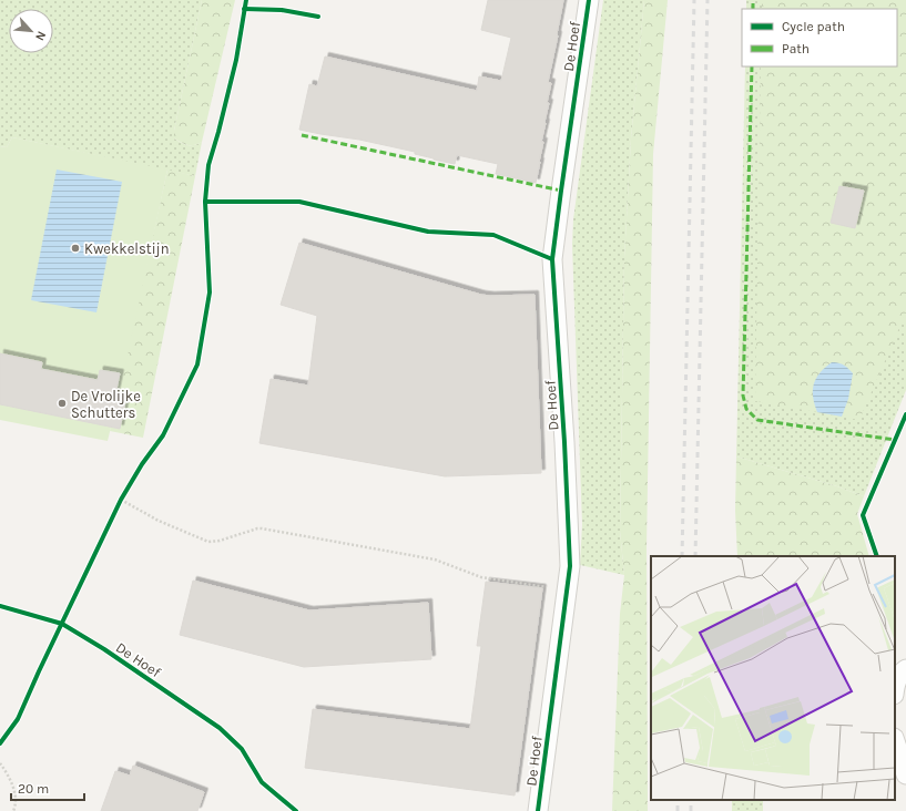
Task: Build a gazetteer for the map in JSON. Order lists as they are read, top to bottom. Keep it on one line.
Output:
{"streets":{"street":["De Hoef"]},"places":["Kwekkelstijn","De Vrolijke Schutters"],"legend":["Cycle path","Path"],"scale_bar":"20 m","north":"bottom right"}
